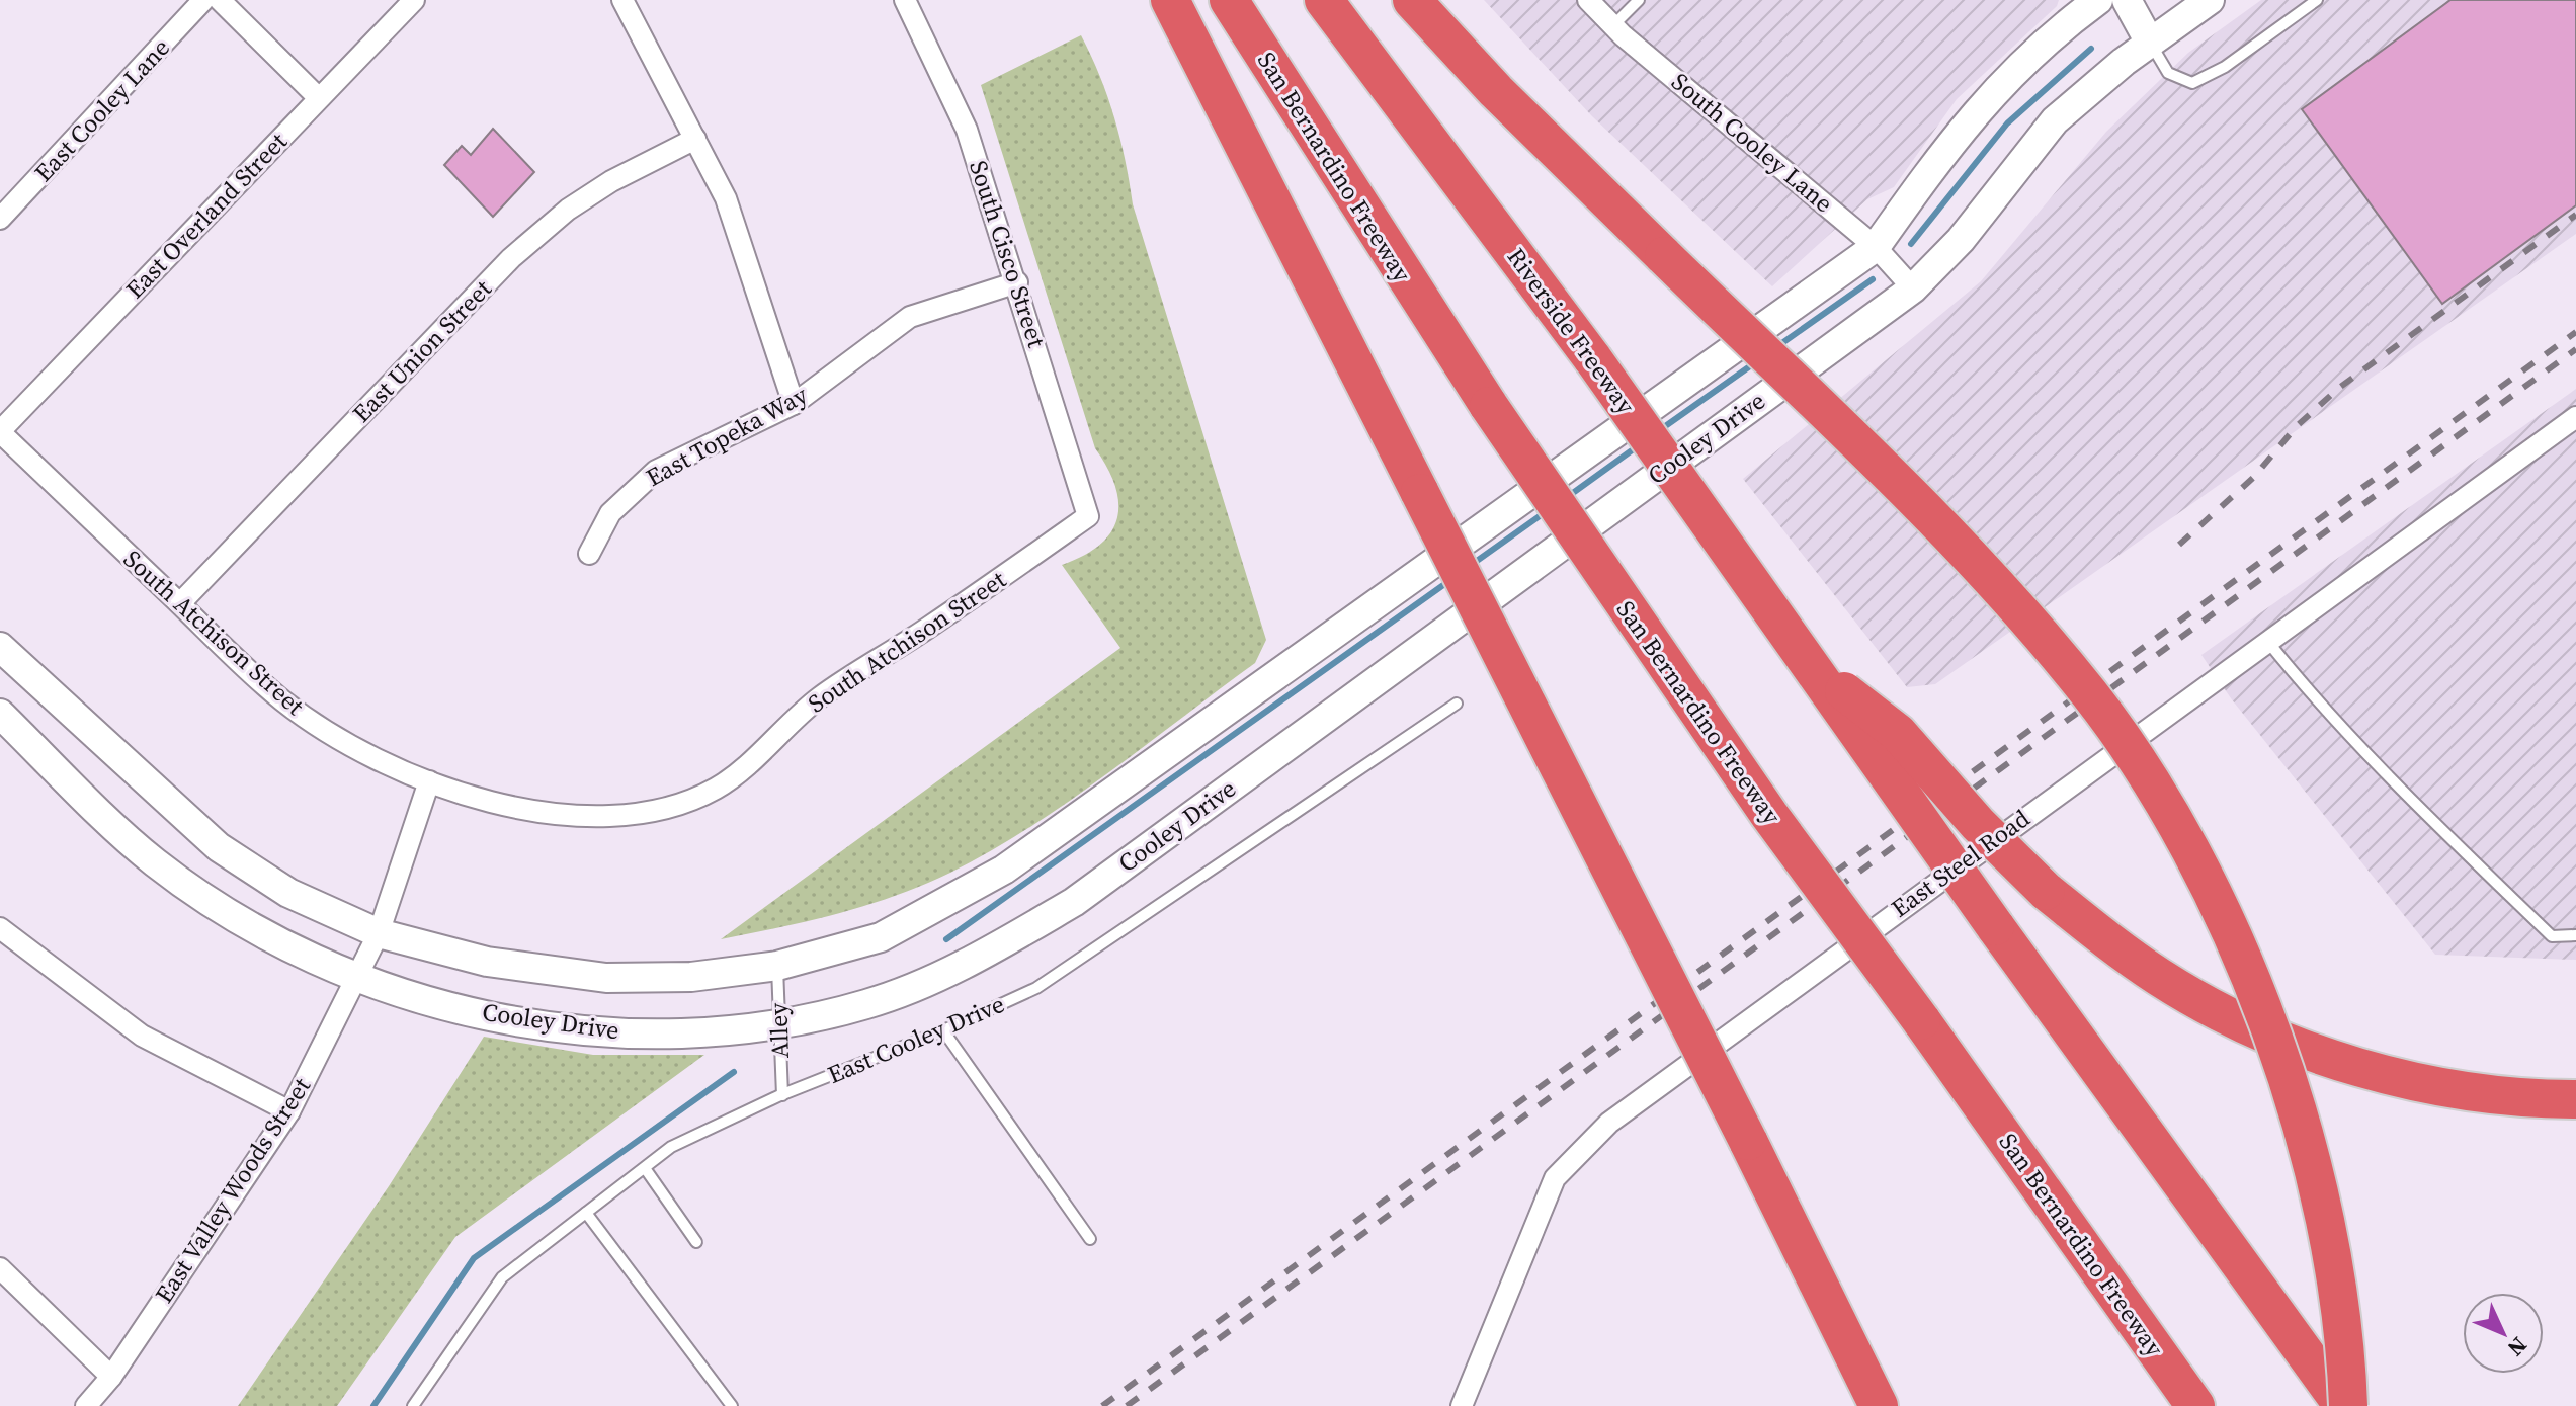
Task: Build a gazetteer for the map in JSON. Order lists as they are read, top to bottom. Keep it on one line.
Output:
{"streets":{"highway":["San Bernardino Freeway","Riverside Freeway"],"street":["East Cooley Lane","South Cooley Lane","East Overland Street","South Cisco Street","East Union Street","East Topeka Way","Cooley Drive","South Atchison Street","East Steel Road","East Valley Woods Street"],"lane":["Alley","East Cooley Drive"]},"crossings":[["South Cooley Lane","Cooley Drive"],["East Overland Street","South Atchison Street"],["South Cisco Street","East Topeka Way"],["South Cisco Street","South Atchison Street"],["East Union Street","South Atchison Street"],["Cooley Drive","Alley"],["Cooley Drive","East Valley Woods Street"],["South Atchison Street","East Valley Woods Street"],["Alley","East Cooley Drive"]],"north":"bottom right"}
